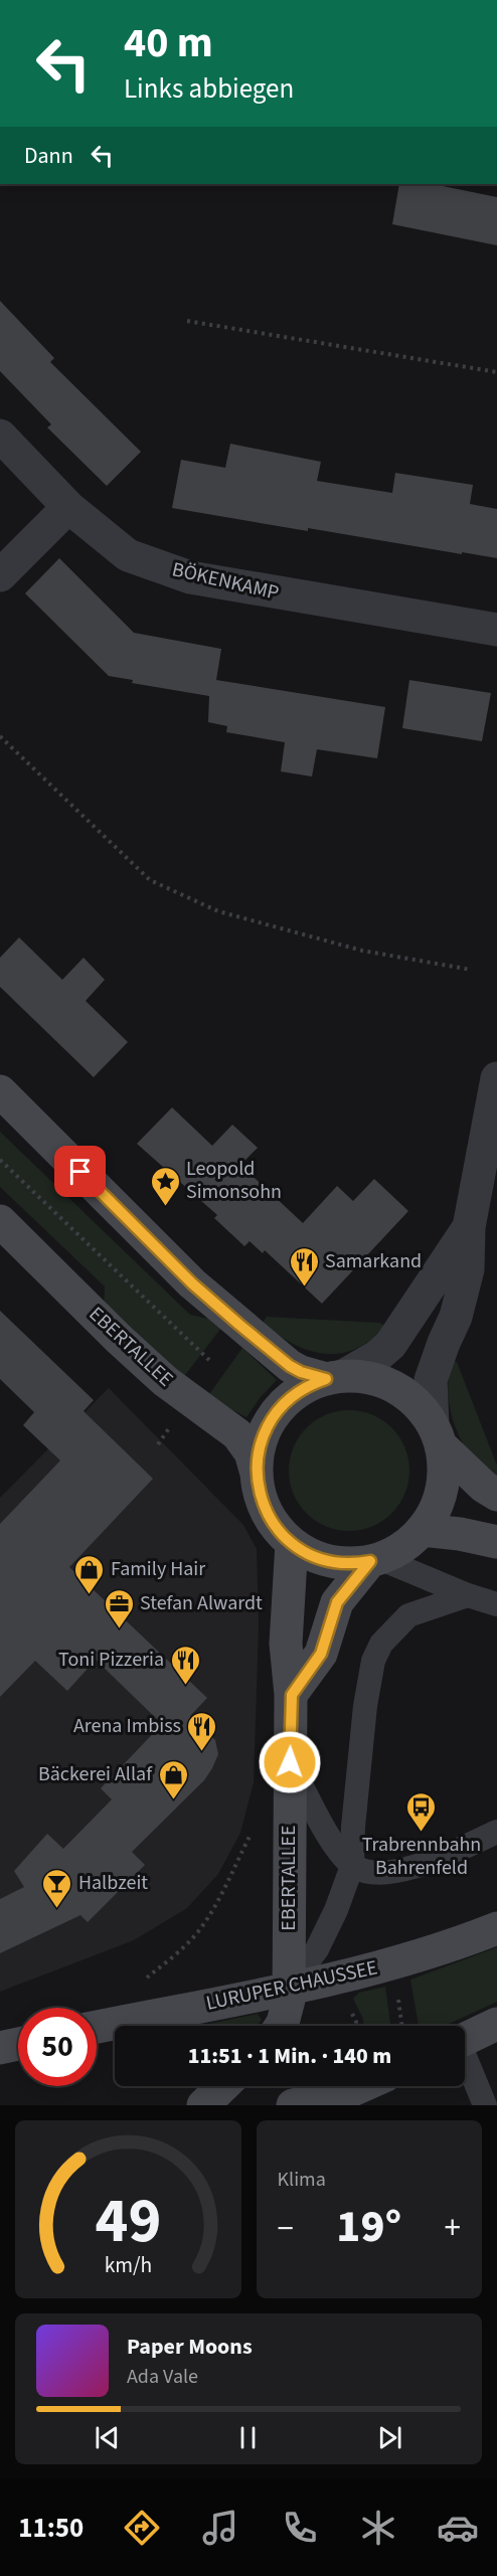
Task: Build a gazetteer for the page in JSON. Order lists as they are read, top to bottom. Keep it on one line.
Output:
{"streets":{"main road":["EBERTALLEE","LURUPER CHAUSSEE"],"street":["BÖKENKAMP"]},"crossings":[["EBERTALLEE","LURUPER CHAUSSEE"]],"places":{"place":["Leopold Simonsohn"],"restaurant":["Samarkand","Toni Pizzeria","Arena Imbiss"],"shop":["Family Hair","Bäckerei Allaf"],"office":["Stefan Alwardt"],"bus stop":["Trabrennbahn Bahrenfeld"],"bar":["Halbzeit"]},"page":{"turn":["40 m","Links abbiegen"],"then":"Dann","limit":"50","trip":"11:51 · 1 Min. · 140 m","tile":"Klima","heat":["−","19°","+"],"song":["Paper Moons","Ada Vale"],"tabs":"11:50","gauge":["49","km/h"]}}
